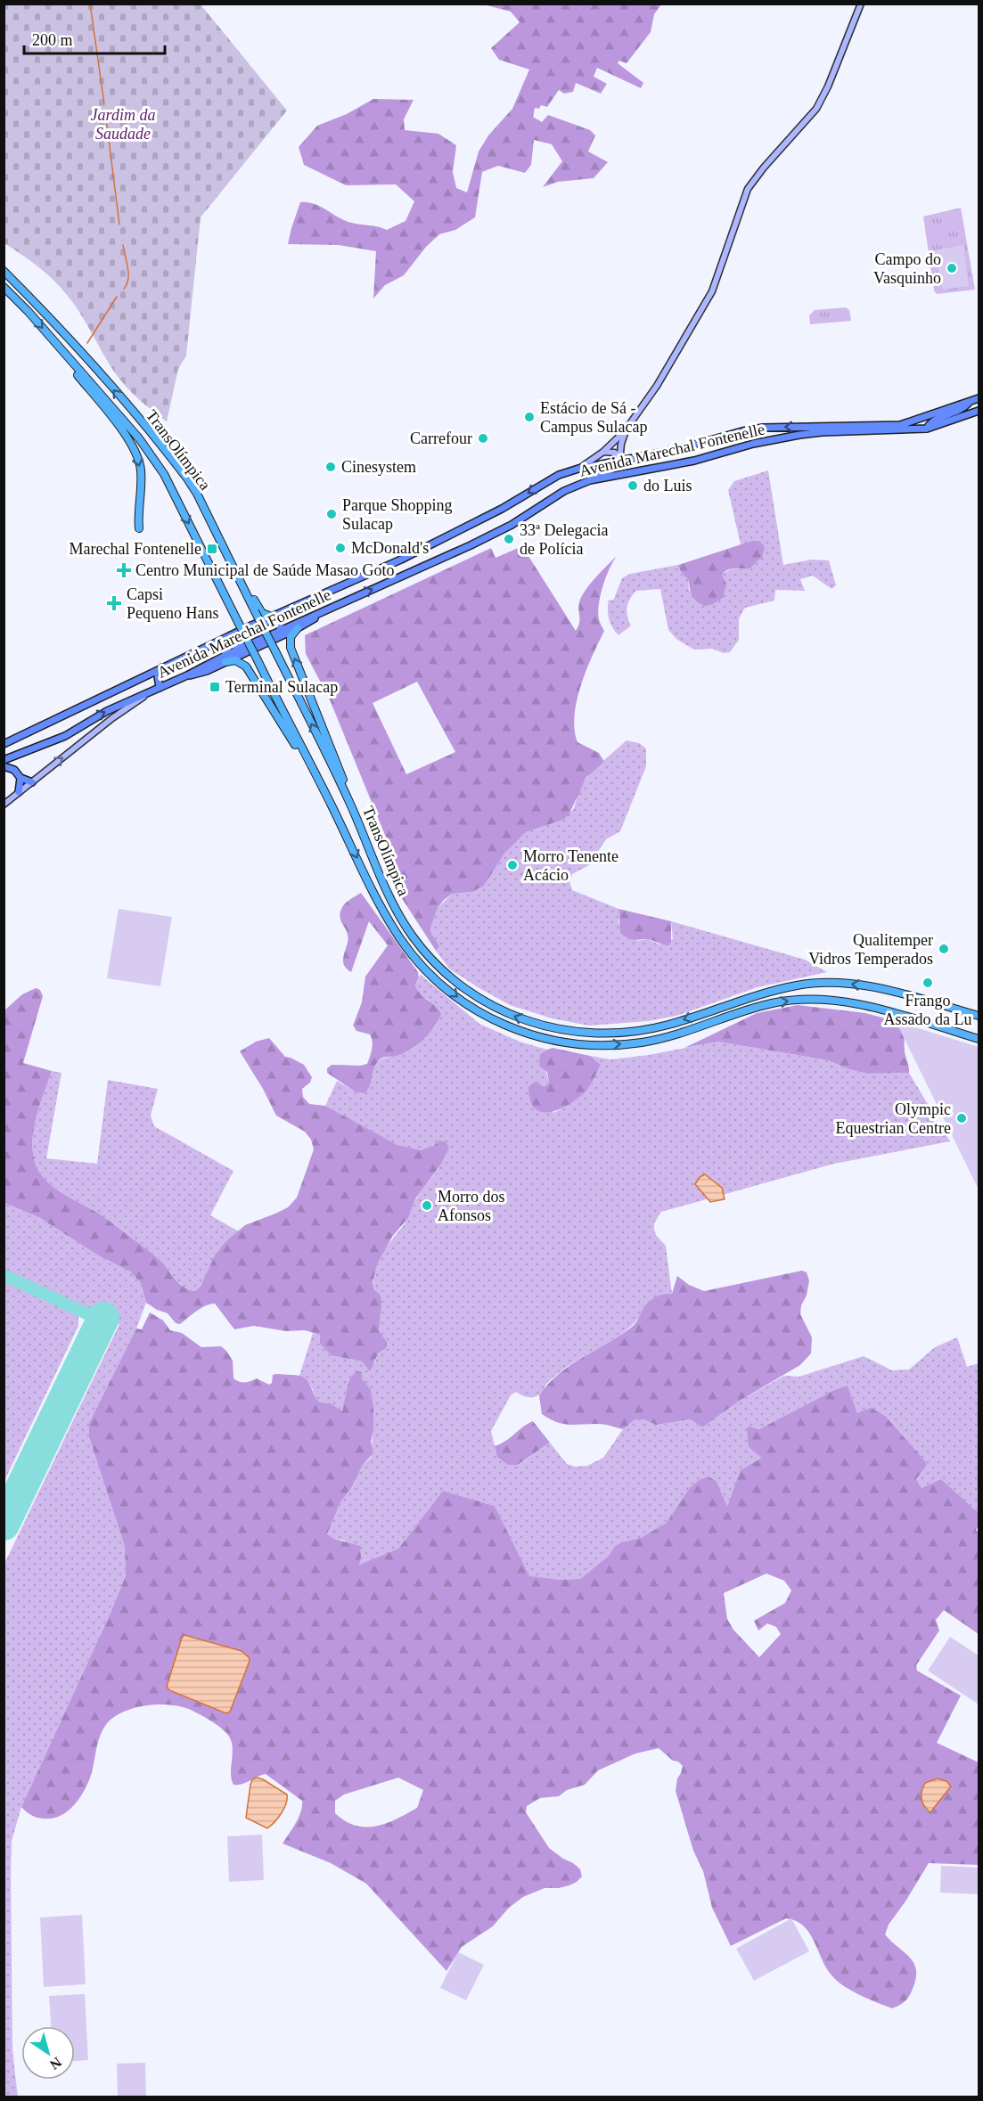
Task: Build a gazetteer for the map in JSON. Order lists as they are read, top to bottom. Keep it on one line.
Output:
{"streets":{"highway":["TransOlímpica"],"main road":["Avenida Marechal Fontenelle"]},"crossings":[["TransOlímpica","Avenida Marechal Fontenelle"]],"parks":["Jardim da Saudade"],"places":{"other":["Campo do Vasquinho","Estácio de Sá - Campus Sulacap","Carrefour","Cinesystem","do Luis","Parque Shopping Sulacap","33ª Delegacia de Polícia","McDonald's","Morro Tenente Acácio","Qualitemper Vidros Temperados","Frango Assado da Lu","Olympic Equestrian Centre","Morro dos Afonsos"],"transit":["Marechal Fontenelle","Terminal Sulacap"],"health":["Centro Municipal de Saúde Masao Goto","Capsi Pequeno Hans"]},"scale_bar":"200 m","north":"bottom right"}
